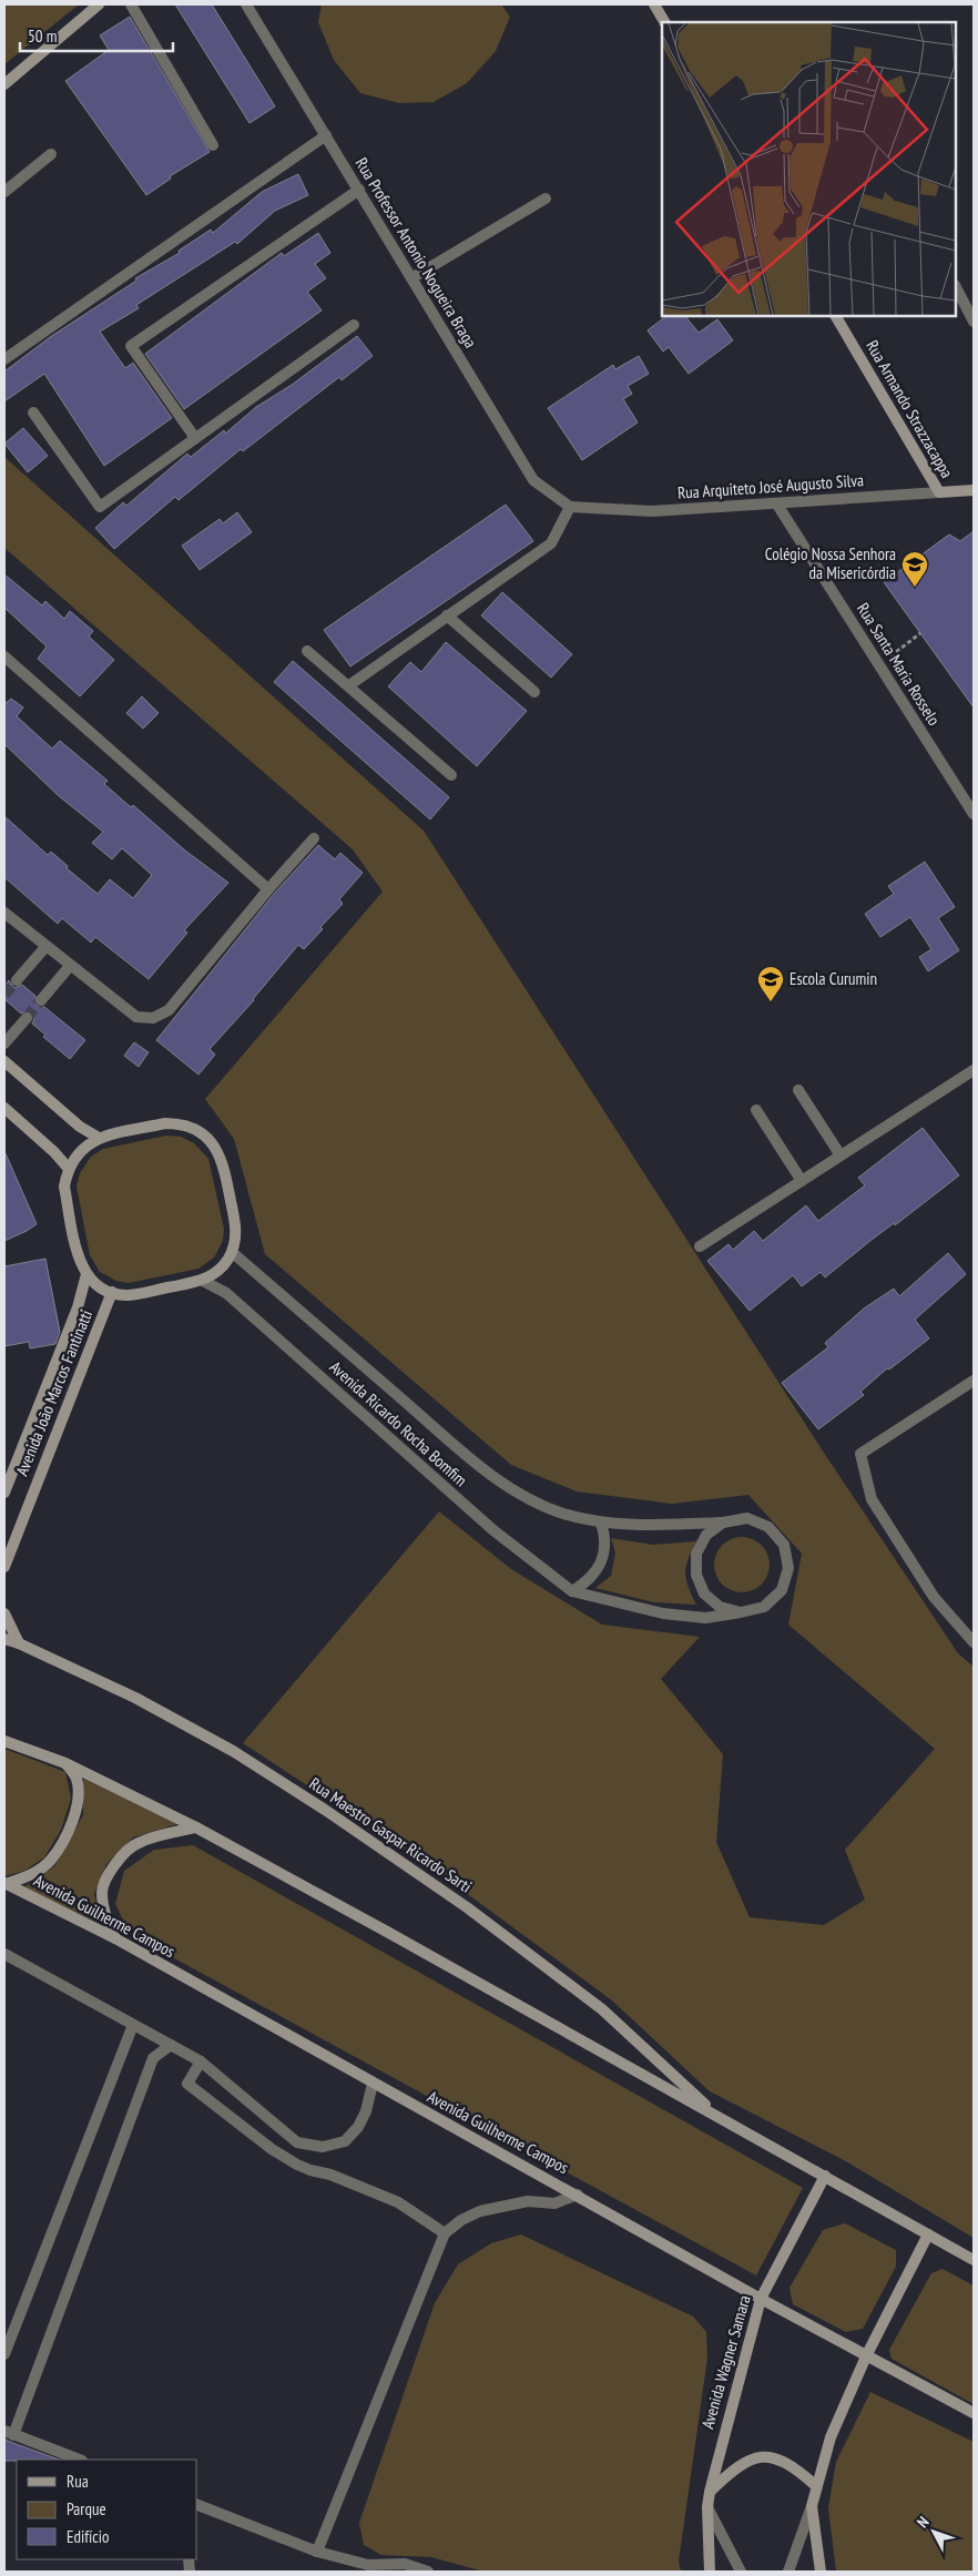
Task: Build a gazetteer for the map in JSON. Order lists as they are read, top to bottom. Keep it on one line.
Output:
{"streets":{"main road":["Rua Armando Strazzacappa","Rua Arquiteto José Augusto Silva","Avenida João Marcos Fantinatti","Rua Maestro Gaspar Ricardo Sarti","Avenida Guilherme Campos","Avenida Wagner Samara"],"street":["Rua Professor Antonio Nogueira Braga","Rua Santa Maria Rosselo","Avenida Ricardo Rocha Bomfim"]},"crossings":[["Rua Professor Antonio Nogueira Braga","Rua Arquiteto José Augusto Silva"],["Rua Armando Strazzacappa","Rua Arquiteto José Augusto Silva"],["Rua Arquiteto José Augusto Silva","Rua Santa Maria Rosselo"],["Avenida João Marcos Fantinatti","Avenida Ricardo Rocha Bomfim"],["Avenida Guilherme Campos","Avenida Wagner Samara"]],"places":{"school or university":["Colégio Nossa Senhora da Misericórdia","Escola Curumin"]},"legend":["Rua","Parque","Edifício"],"scale_bar":"50 m","north":"top left"}
